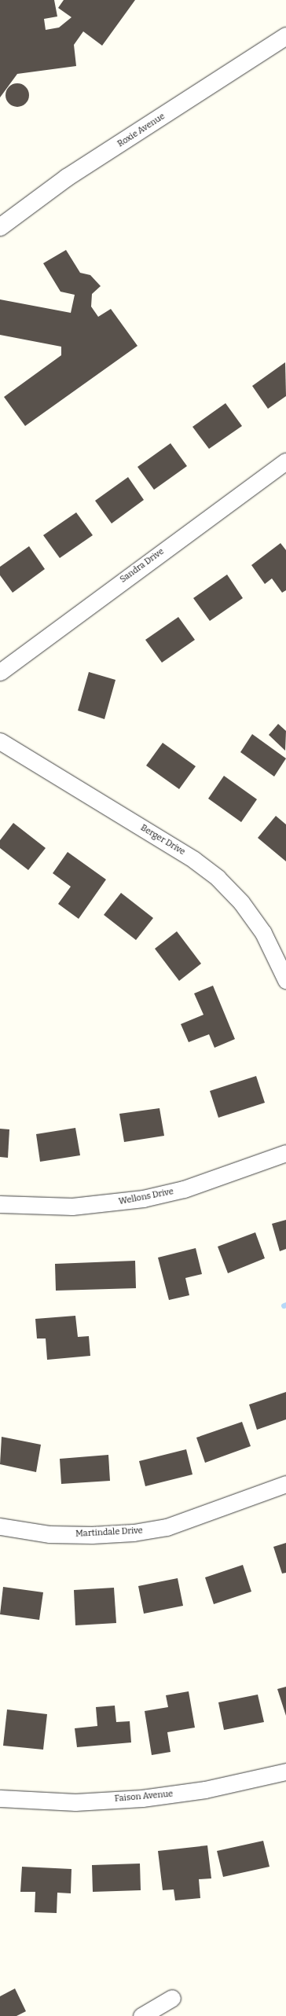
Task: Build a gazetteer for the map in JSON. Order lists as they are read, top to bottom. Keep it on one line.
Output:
{"streets":{"street":["Roxie Avenue","Sandra Drive","Berger Drive","Wellons Drive","Martindale Drive","Faison Avenue"]}}
